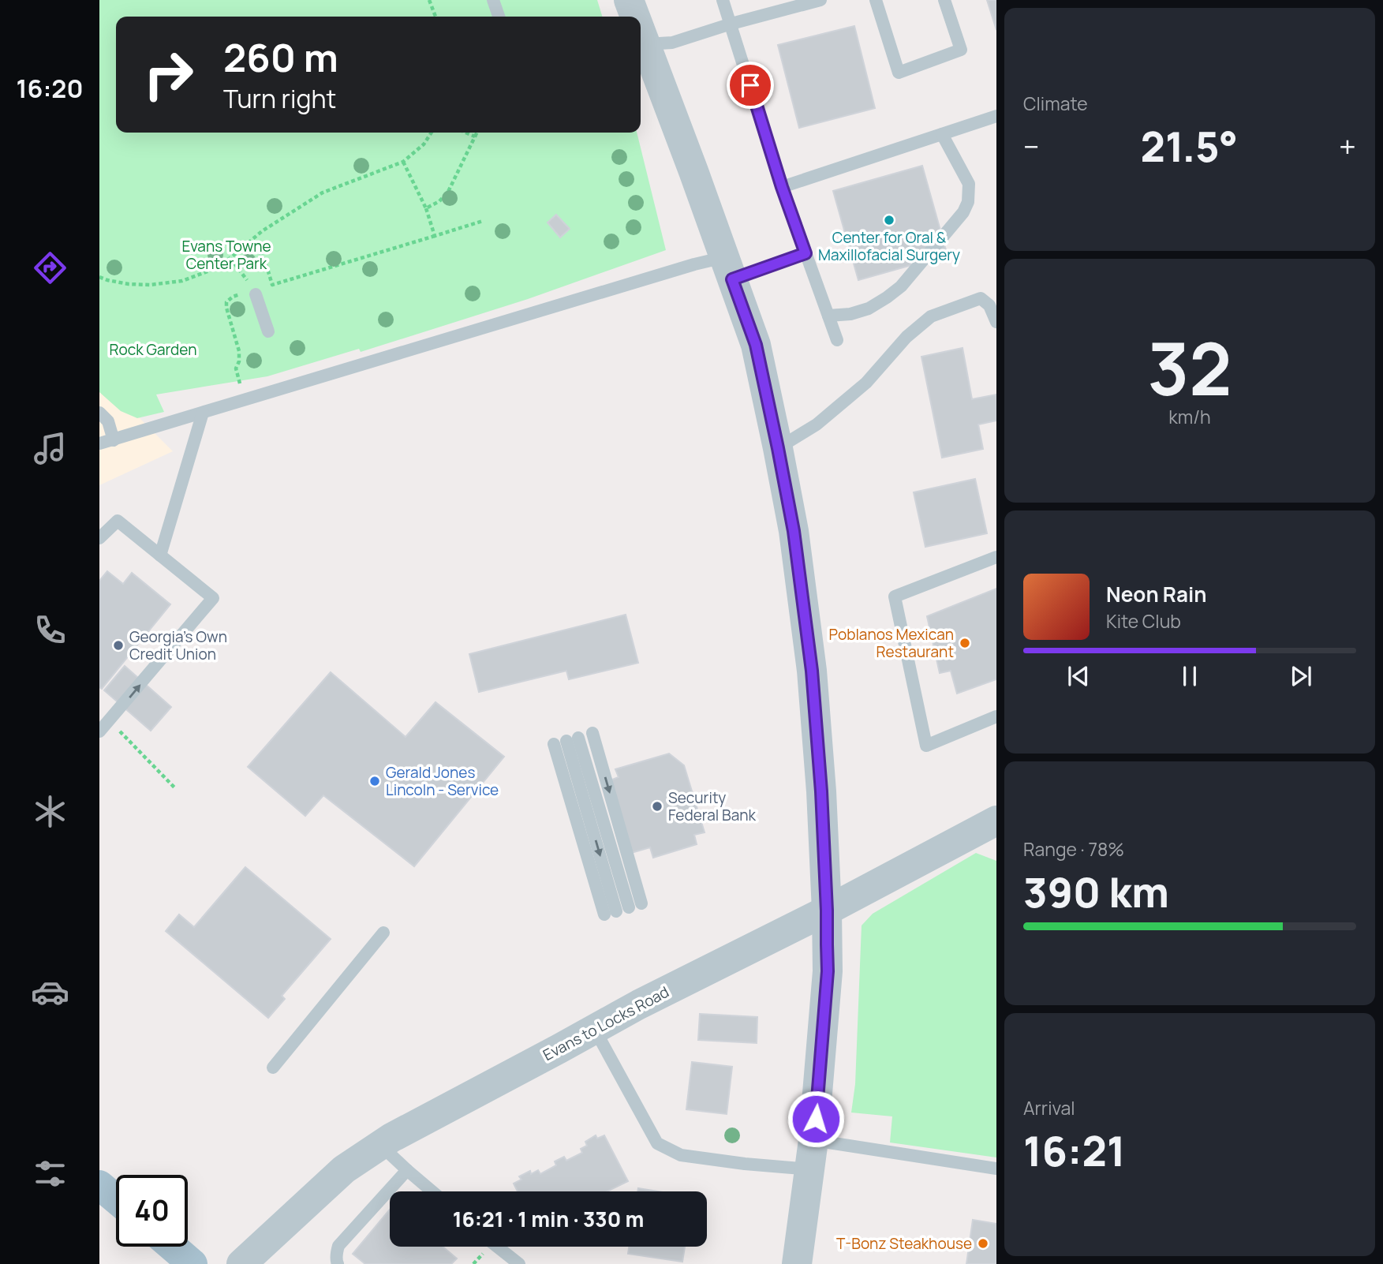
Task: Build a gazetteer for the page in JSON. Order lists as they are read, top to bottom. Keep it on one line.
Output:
{"streets":{"street":["Evans to Locks Road"]},"parks":["Evans Towne Center Park","Rock Garden"],"places":["Center for Oral & Maxillofacial Surgery","Poblanos Mexican Restaurant","Georgia's Own Credit Union","Gerald Jones Lincoln - Service","Security Federal Bank","T-Bonz Steakhouse"],"page":{"tabs":"16:20","tile":["Climate",["32","km/h"],["Range · 78%","390 km"],["Arrival","16:21"]],"turn":["260 m","Turn right"],"heat":["−","21.5°","+"],"song":["Neon Rain","Kite Club"],"limit":"40","trip":"16:21 · 1 min · 330 m"}}
